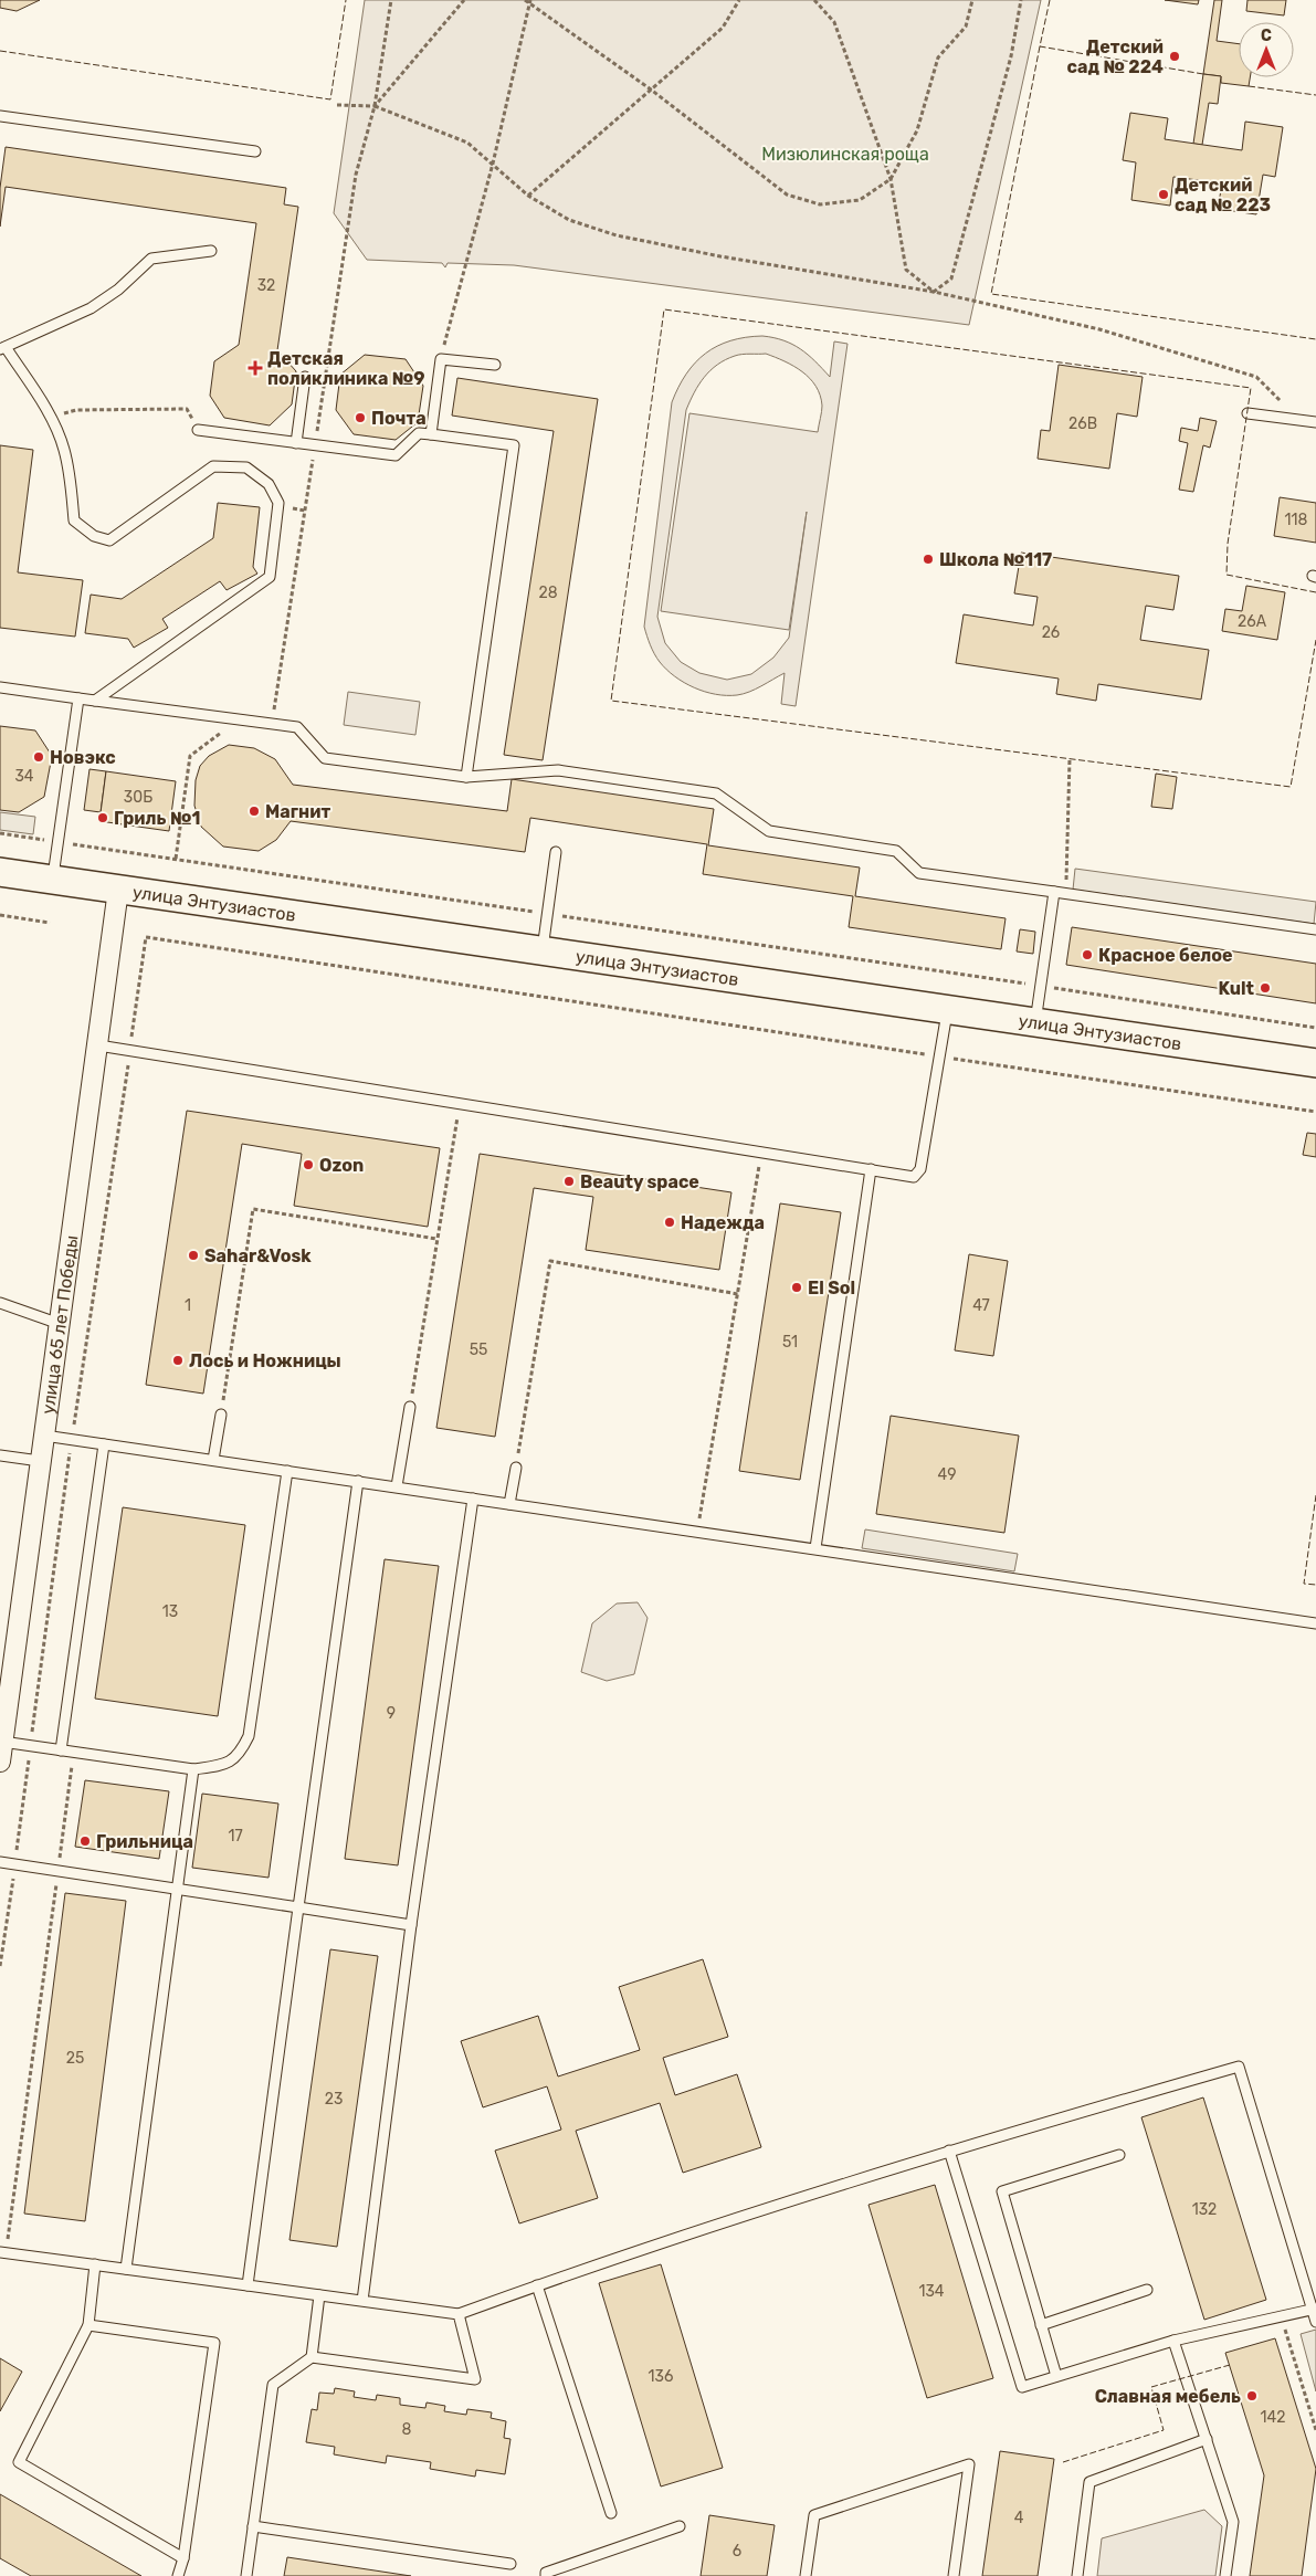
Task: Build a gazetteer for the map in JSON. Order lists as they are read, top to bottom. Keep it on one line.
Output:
{"streets":{"street":["улица Энтузиастов","улица 65 лет Победы"]},"crossings":[["улица Энтузиастов","улица 65 лет Победы"]],"parks":["Мизюлинская роща"],"places":{"other":["Детский сад № 224","Детский сад № 223","Почта","Школа №117","Новэкс","Магнит","Гриль №1","Красное белое","Kult","Ozon","Beauty space","Надежда","Sahar&Vosk","El Sol","Лось и Ножницы","Грильница","Славная мебель"],"health":["Детская поликлиника №9"]},"house_numbers":["32","26В","118","28","26А","26","34","30Б","1","47","51","55","49","13","9","17","25","23","132","134","136","142","8","4","6"],"north":"top"}
